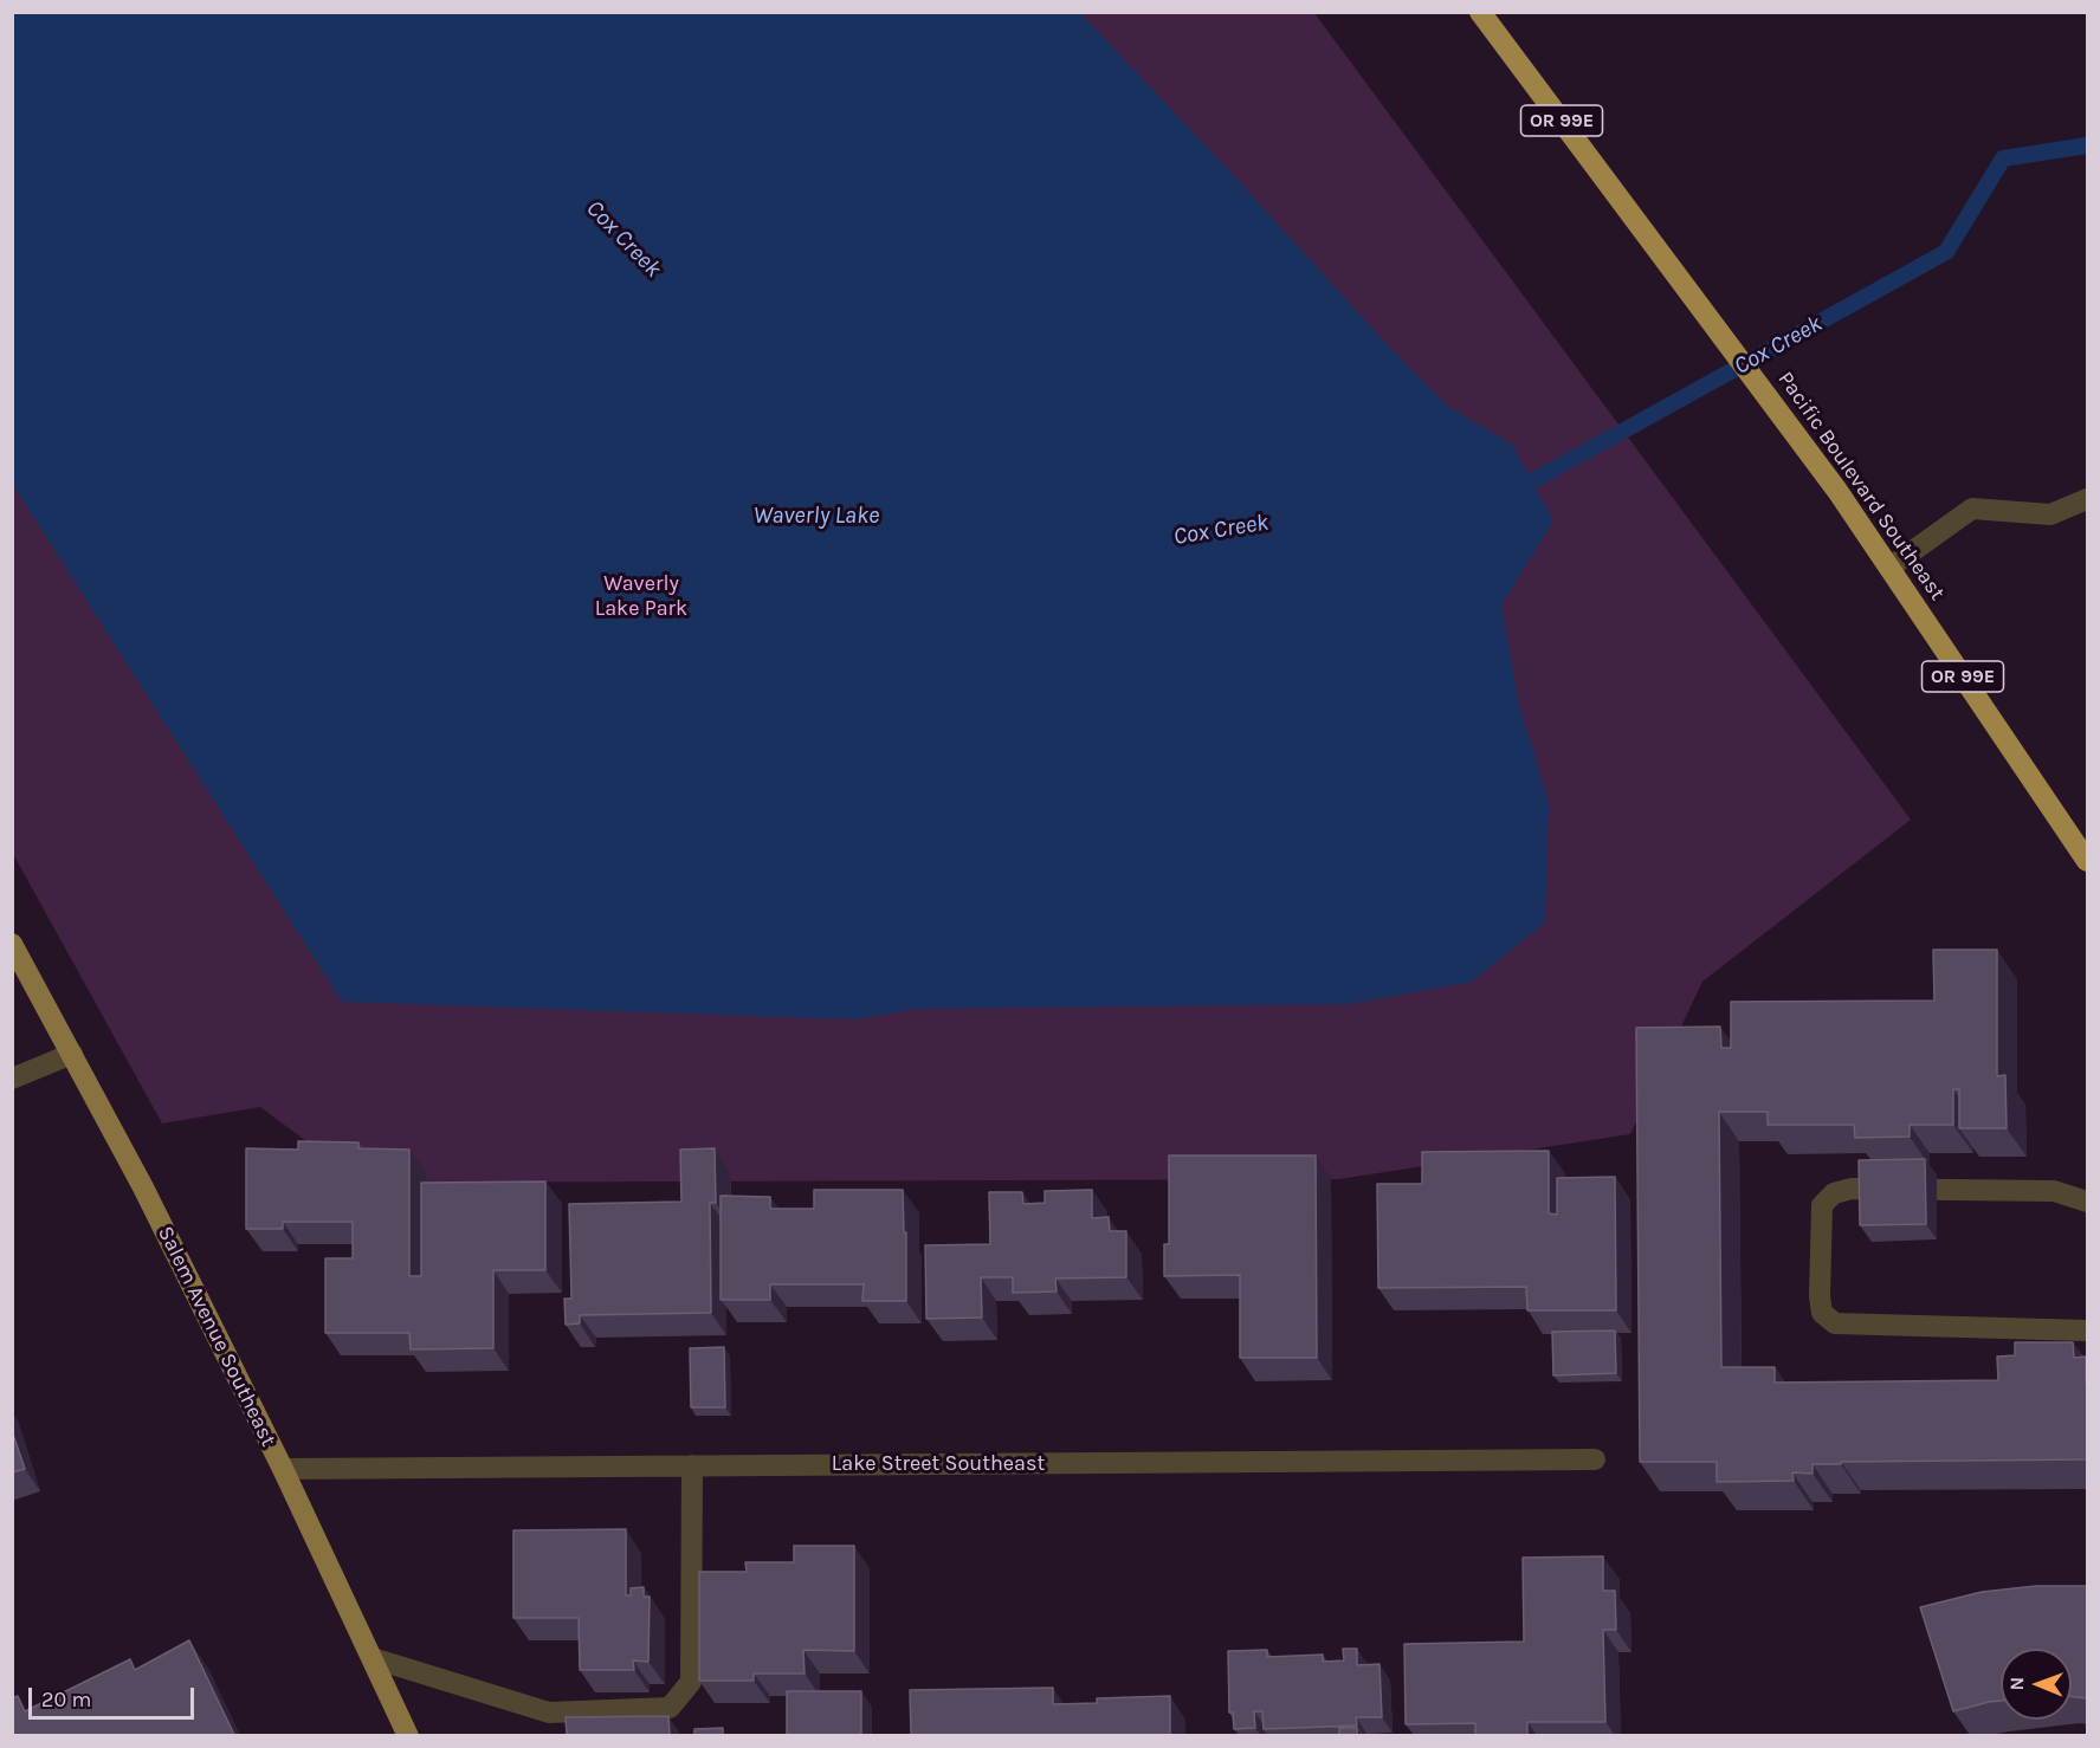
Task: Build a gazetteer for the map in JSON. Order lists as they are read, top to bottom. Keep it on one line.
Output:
{"streets":{"highway":["OR 99E","Pacific Boulevard Southeast"],"main road":["Salem Avenue Southeast"],"street":["Lake Street Southeast"]},"crossings":[["Salem Avenue Southeast","Lake Street Southeast"]],"water":["Cox Creek","Waverly Lake"],"parks":["Waverly Lake Park"],"scale_bar":"20 m","north":"left"}
